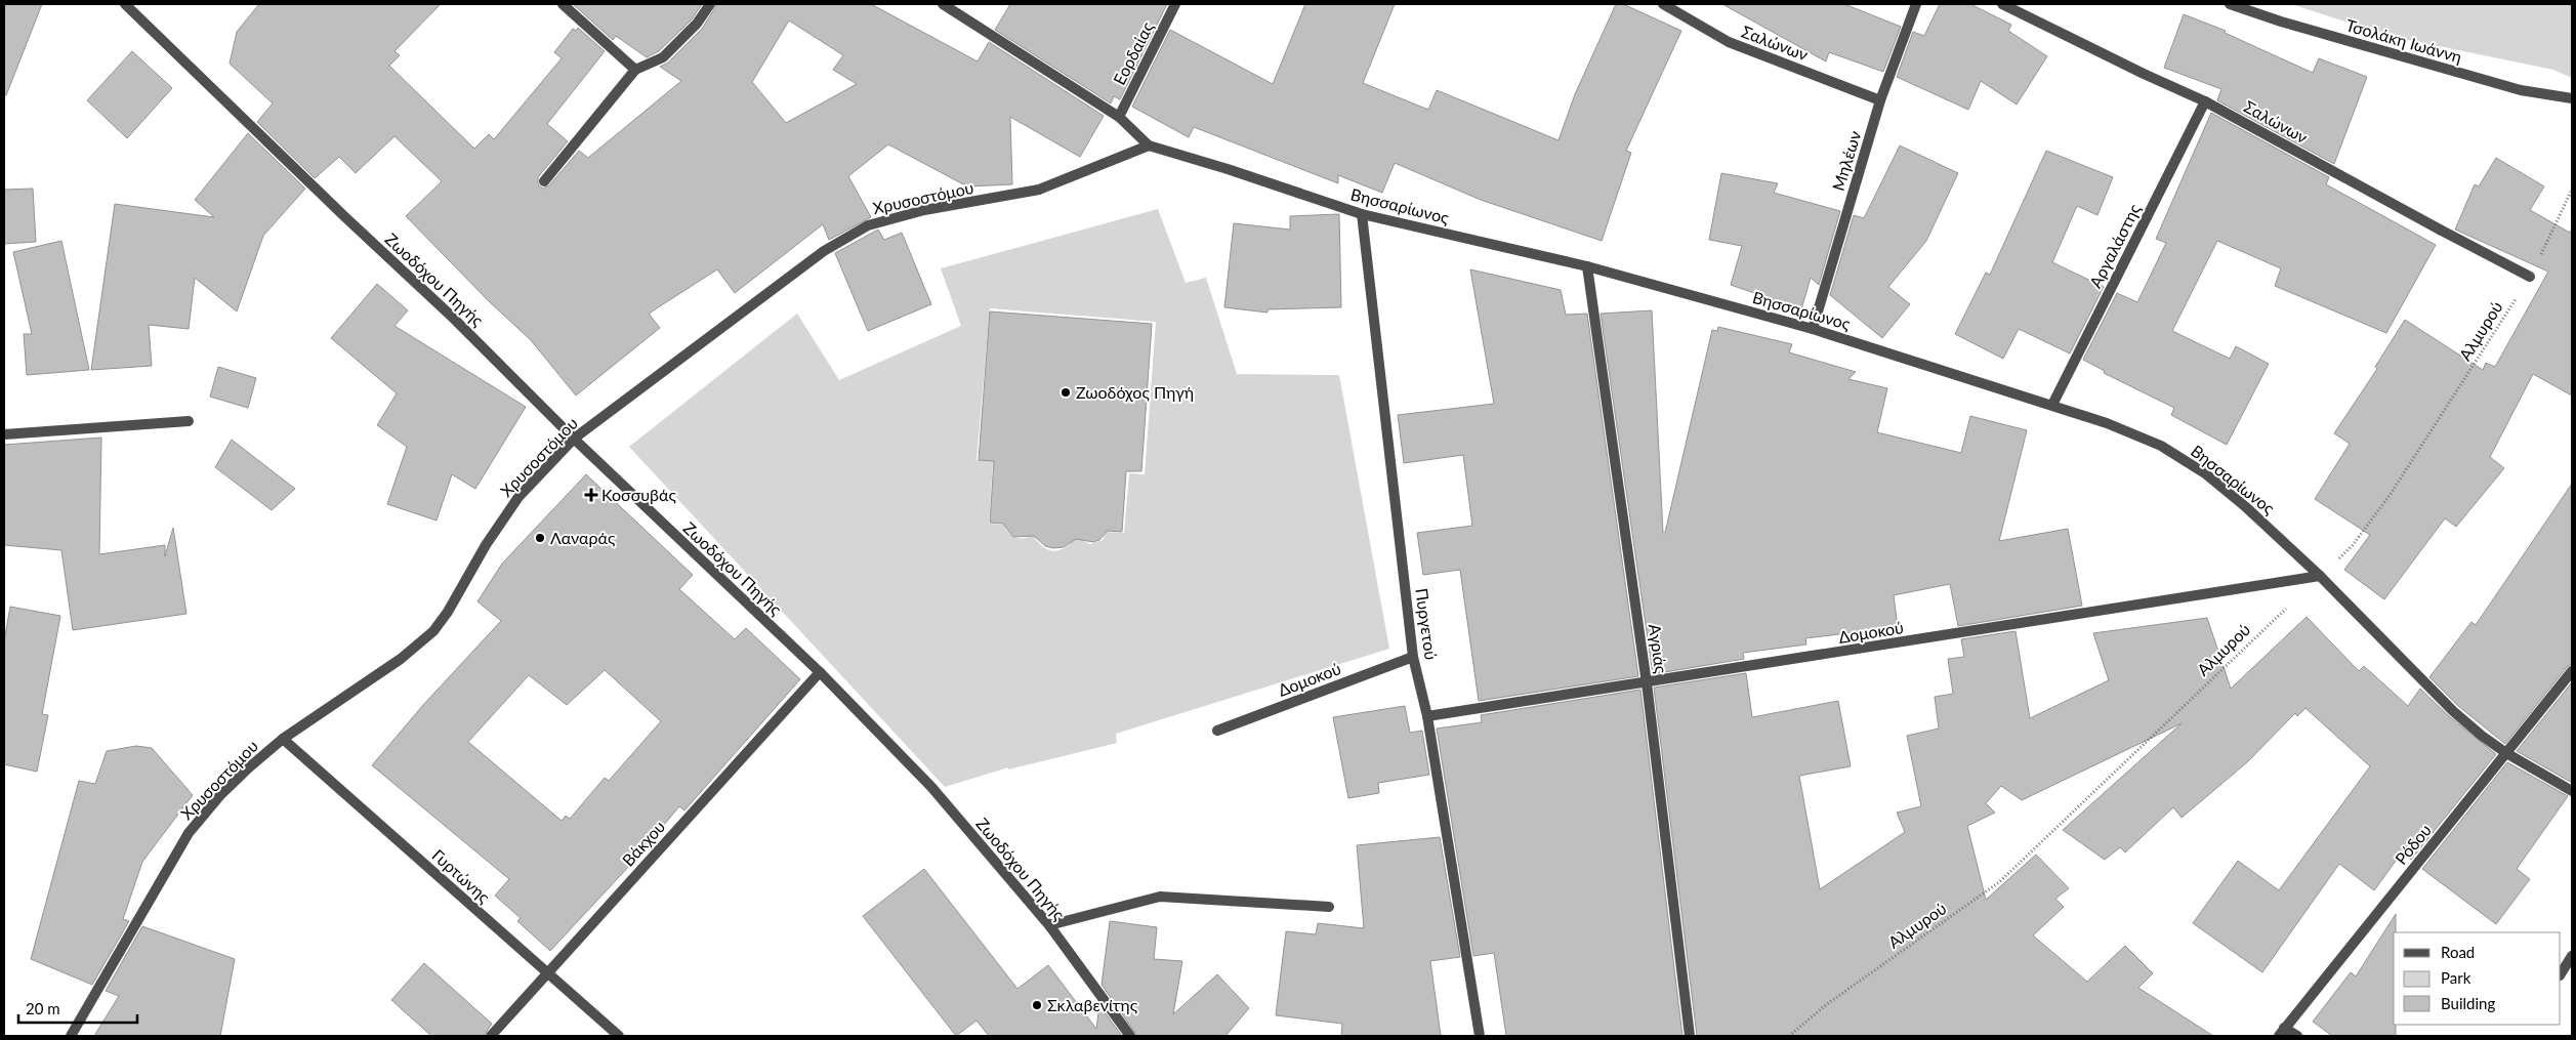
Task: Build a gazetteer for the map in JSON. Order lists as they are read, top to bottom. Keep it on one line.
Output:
{"streets":{"street":["Τσολάκη Ιωάννη","Σαλώνων","Εορδαίας","Μηλέων","Χρυσοστόμου","Βησσαρίωνος","Αργαλάστης","Ζωοδόχου Πηγής","Πυργετού","Δομοκού","Αγριάς","Βάκχου","Ρόδου","Γυρτώνης"],"path":["Αλμυρού"]},"crossings":[["Σαλώνων","Μηλέων"],["Σαλώνων","Αργαλάστης"],["Σαλώνων","Αλμυρού"],["Εορδαίας","Βησσαρίωνος"],["Μηλέων","Βησσαρίωνος"],["Χρυσοστόμου","Βησσαρίωνος"],["Χρυσοστόμου","Ζωοδόχου Πηγής"],["Χρυσοστόμου","Γυρτώνης"],["Βησσαρίωνος","Αργαλάστης"],["Βησσαρίωνος","Αλμυρού"],["Βησσαρίωνος","Πυργετού"],["Βησσαρίωνος","Δομοκού"],["Βησσαρίωνος","Αγριάς"],["Βησσαρίωνος","Ρόδου"],["Ζωοδόχου Πηγής","Βάκχου"],["Αλμυρού","Δομοκού"],["Πυργετού","Δομοκού"],["Δομοκού","Αγριάς"],["Βάκχου","Γυρτώνης"]],"places":{"other":["Ζωοδόχος Πηγή","Λαναράς","Σκλαβενίτης"],"health":["Κοσσυβάς"]},"legend":["Road","Park","Building"],"scale_bar":"20 m"}
